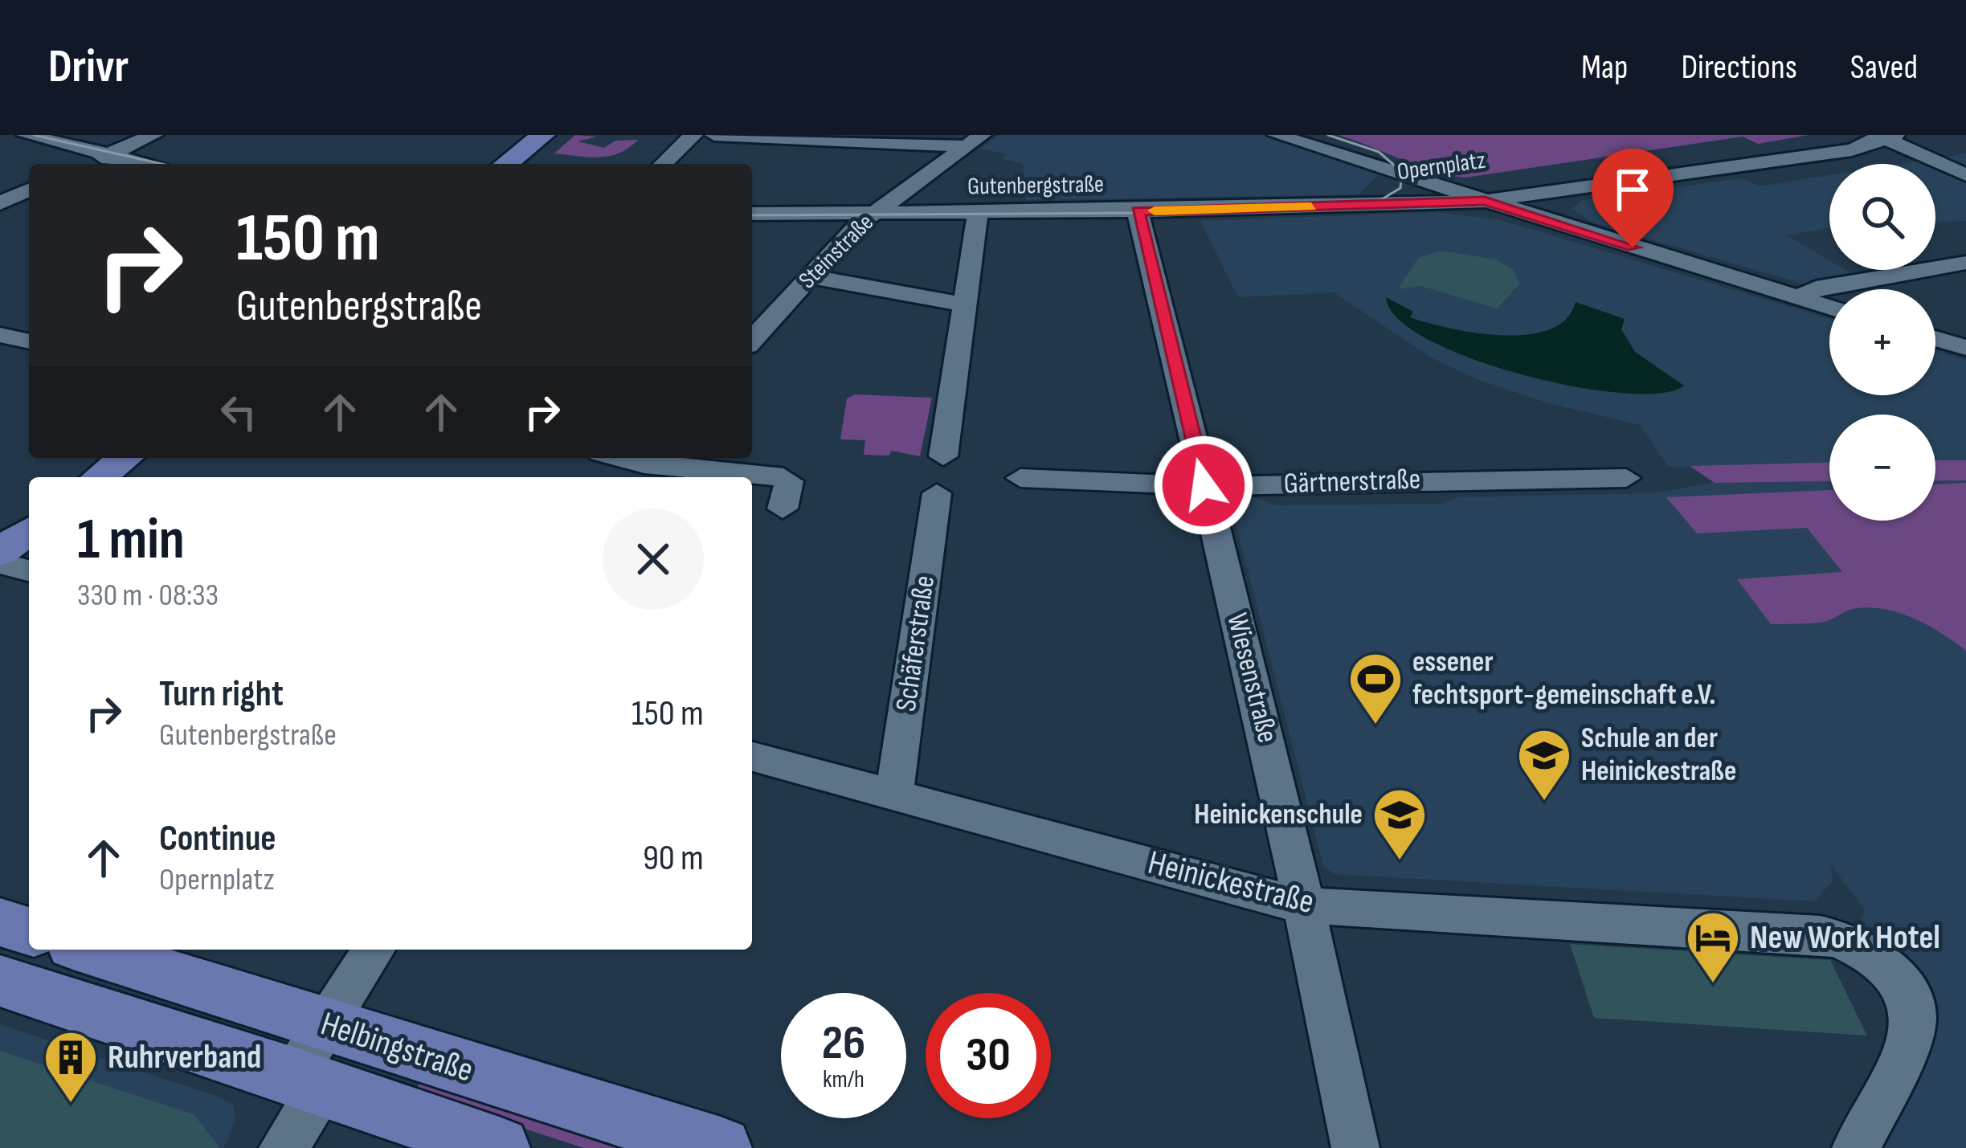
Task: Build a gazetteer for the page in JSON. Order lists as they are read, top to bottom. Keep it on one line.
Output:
{"streets":{"main road":["Helbingstraße"],"street":["Opernplatz","Gutenbergstraße","Steinstraße","Gärtnerstraße","Schäferstraße","Wiesenstraße","Heinickestraße"]},"crossings":[["Opernplatz","Gutenbergstraße"],["Gutenbergstraße","Steinstraße"],["Gutenbergstraße","Wiesenstraße"],["Gärtnerstraße","Wiesenstraße"],["Schäferstraße","Heinickestraße"],["Wiesenstraße","Heinickestraße"]],"places":{"sports":["essener fechtsport-gemeinschaft e.V."],"school or university":["Schule an der Heinickestraße","Heinickenschule"],"hotel":["New Work Hotel"],"building":["Ruhrverband"]},"page":{"header":"Drivr","nav":["Map","Directions","Saved"],"map_buttons":["+","−"],"turn":["150 m","Gutenbergstraße"],"heading":["1 min","330 m · 08:33"],"list":[{"name":"Turn right","note":"Gutenbergstraße","value":"150 m"},{"name":"Continue","note":"Opernplatz","value":"90 m"}],"speed":"26 km/h","limit":"30"}}
